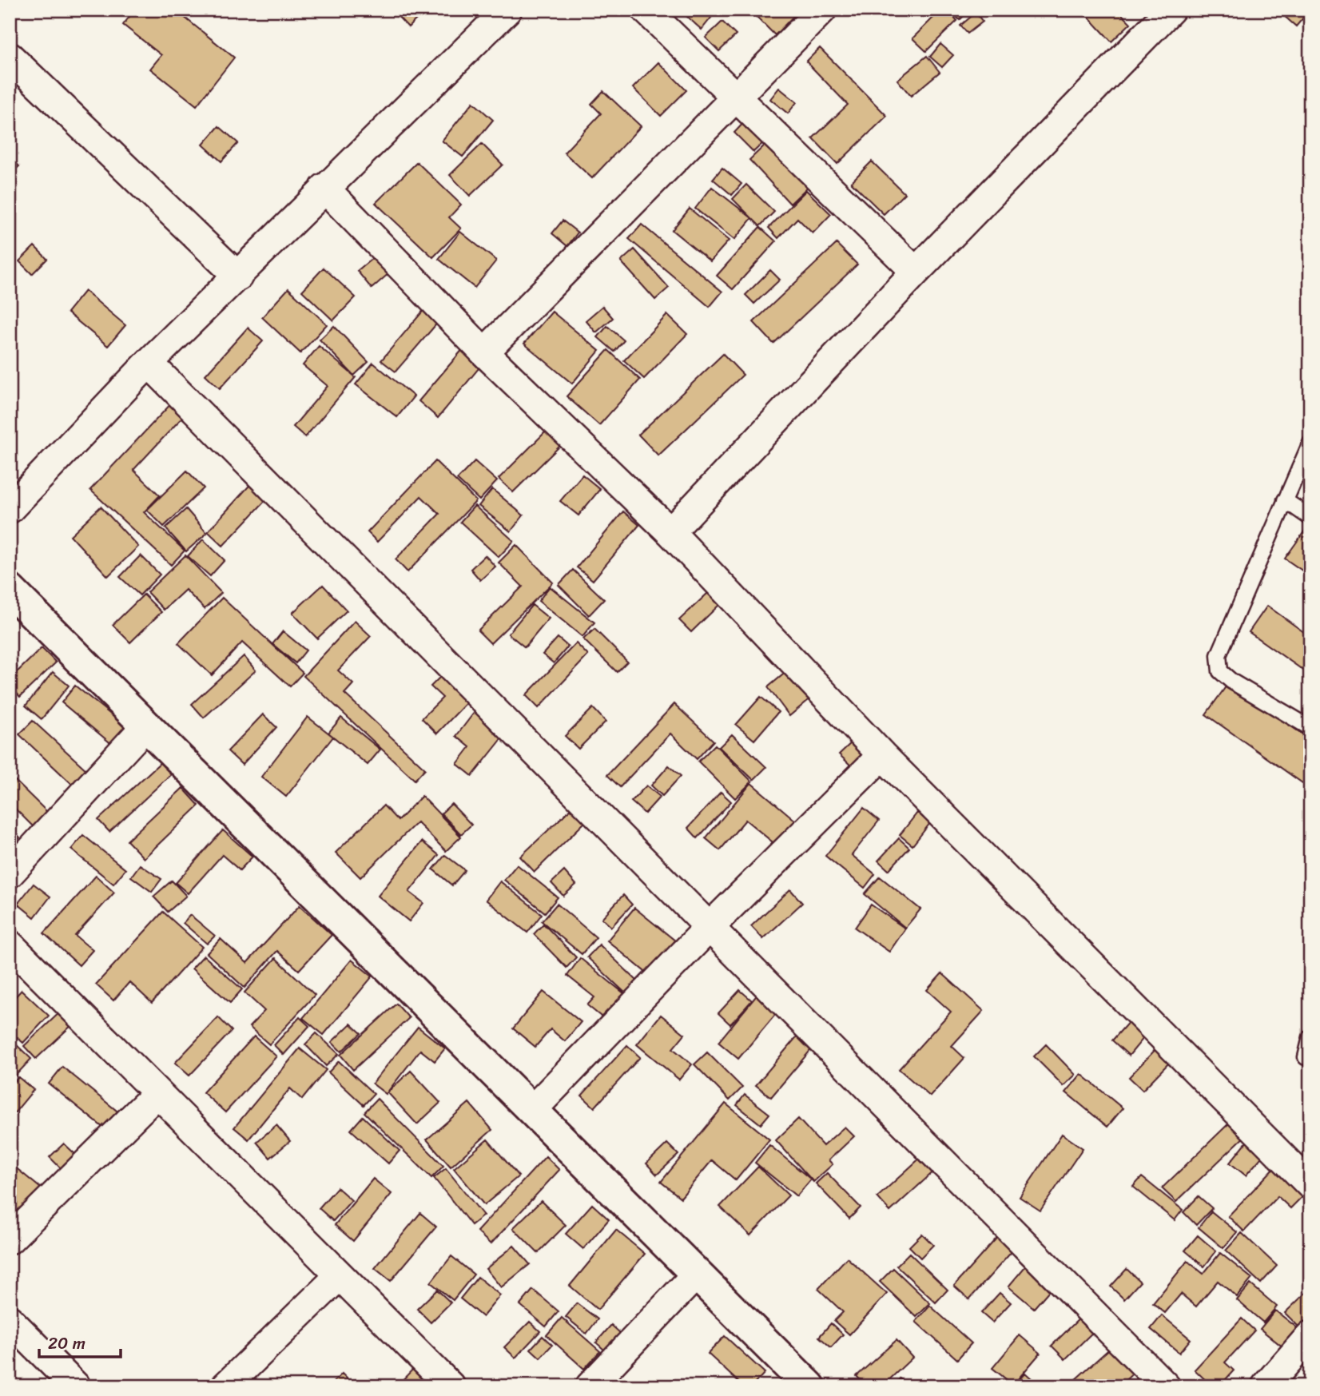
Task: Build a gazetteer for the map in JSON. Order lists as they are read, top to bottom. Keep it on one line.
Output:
{"scale_bar":"20 m"}
